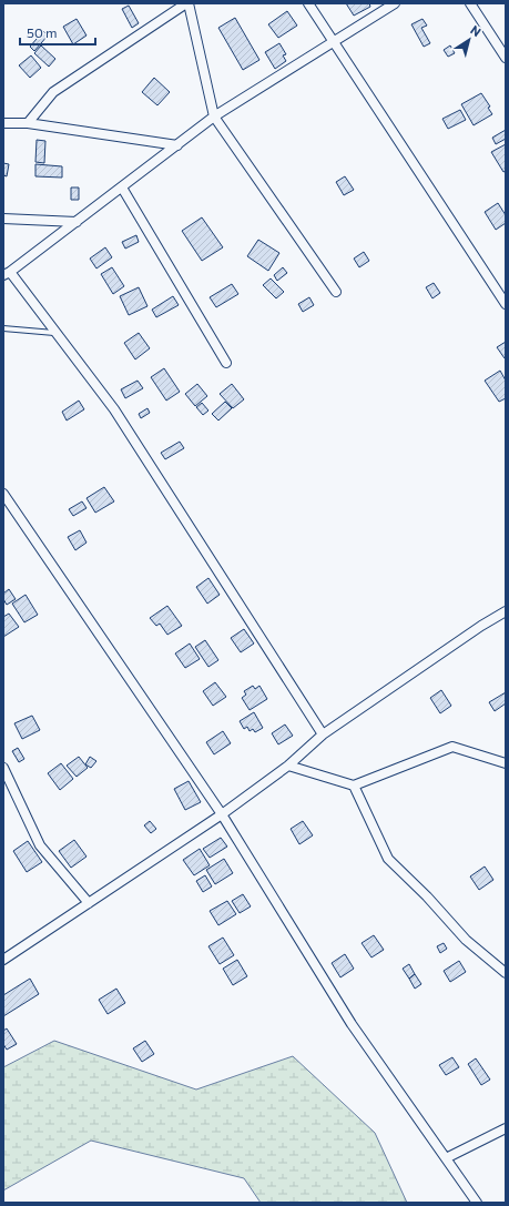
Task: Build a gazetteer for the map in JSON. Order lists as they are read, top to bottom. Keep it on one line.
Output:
{"scale_bar":"50 m","north":"top right"}
